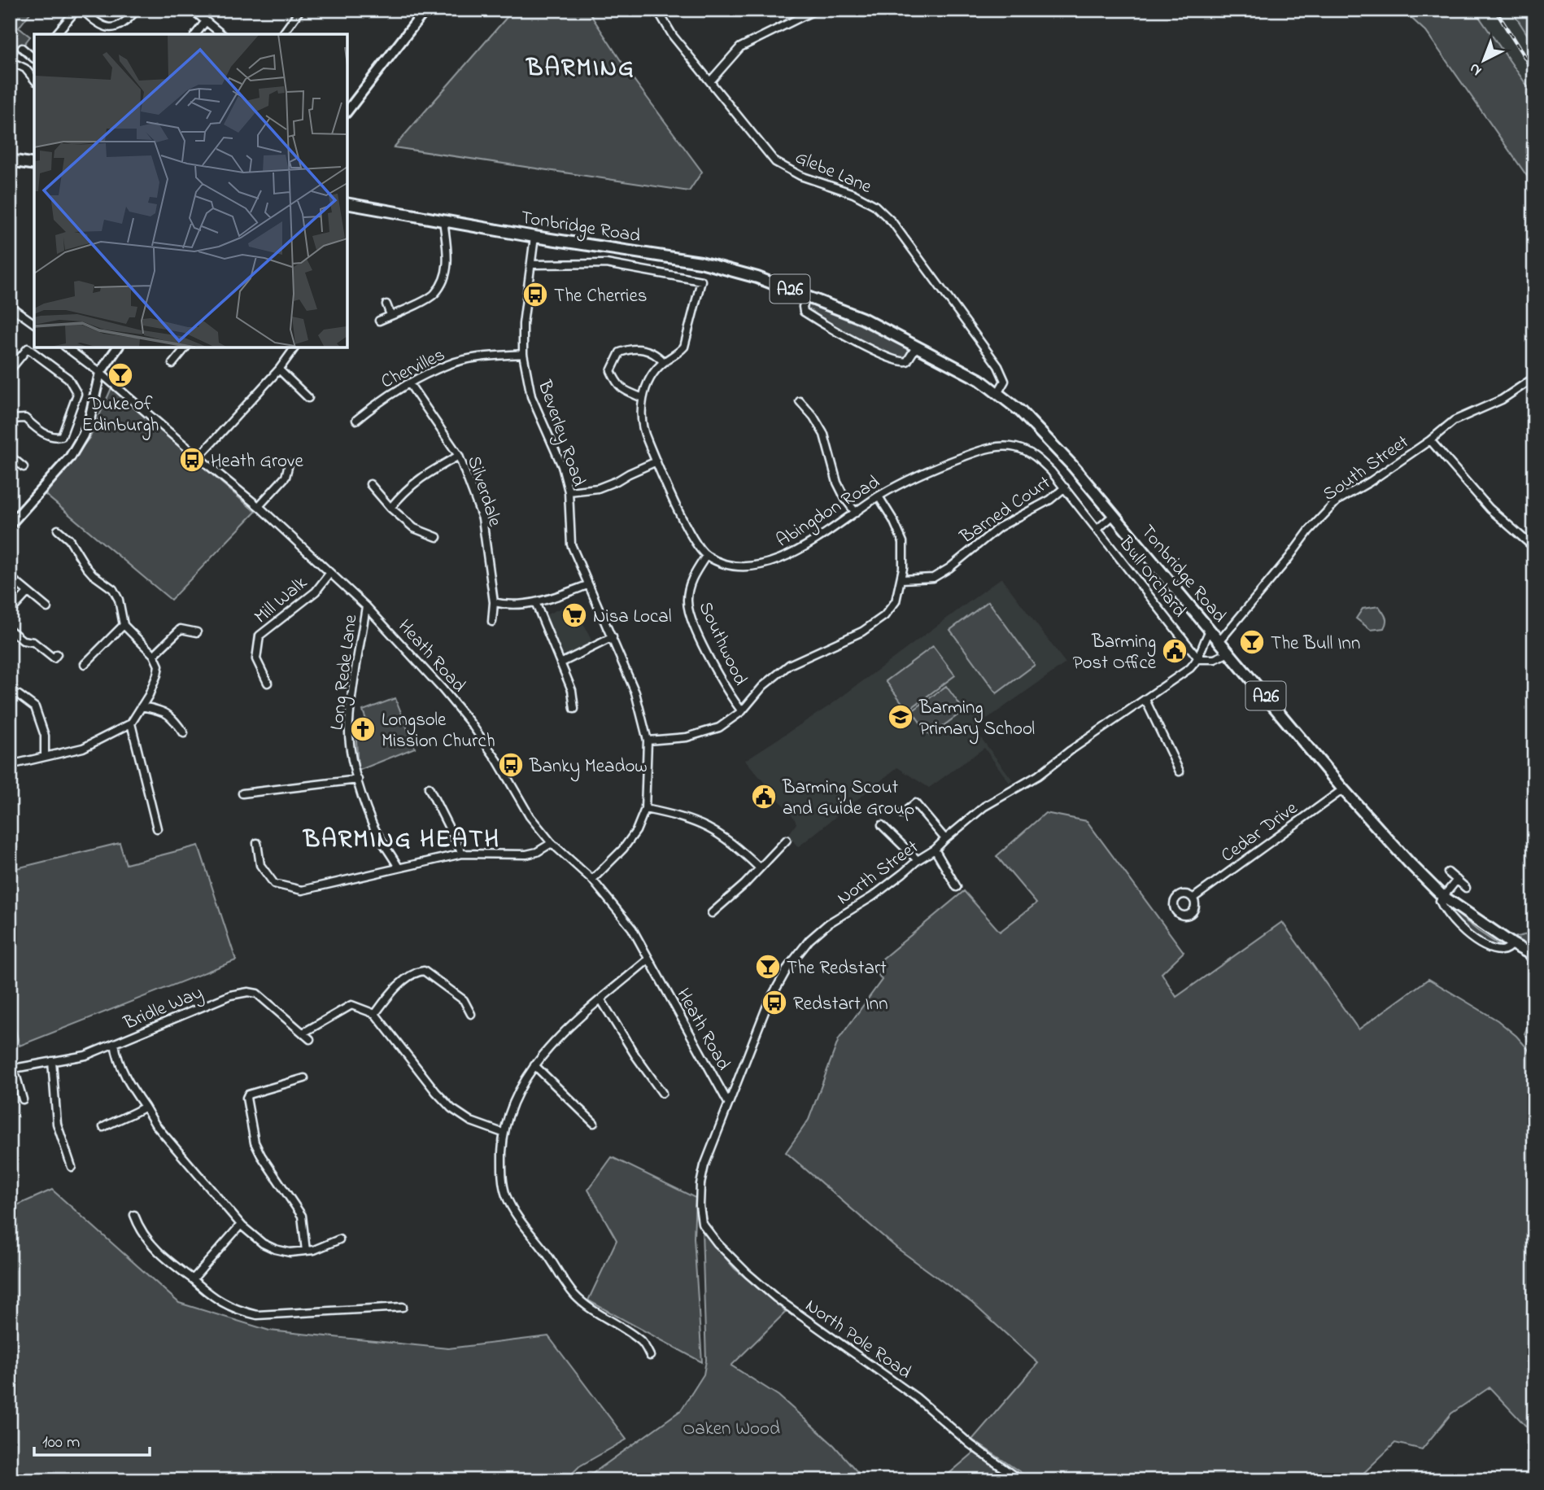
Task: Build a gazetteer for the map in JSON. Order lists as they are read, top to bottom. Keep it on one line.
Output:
{"streets":{"main road":["Tonbridge Road","A26"],"street":["Glebe Lane","Chervilles","Beverley Road","South Street","Silverdale","Barned Court","Abingdon Road","Bull Orchard","Mill Walk","Southwood","Heath Road","Long Rede Lane","Cedar Drive","North Street","Bridle Way","North Pole Road"]},"crossings":[["Glebe Lane","Tonbridge Road"],["Tonbridge Road","Beverley Road"],["Tonbridge Road","South Street"],["Tonbridge Road","Bull Orchard"],["Tonbridge Road","Cedar Drive"],["Tonbridge Road","North Street"],["Chervilles","Beverley Road"],["Chervilles","Silverdale"],["Beverley Road","Heath Road"],["Barned Court","Abingdon Road"],["Abingdon Road","Bull Orchard"],["Abingdon Road","Southwood"],["Bull Orchard","North Street"],["Mill Walk","Heath Road"],["Heath Road","Long Rede Lane"],["Heath Road","North Street"],["North Street","North Pole Road"]],"districts":["BARMING","BARMING HEATH"],"parks":["Oaken Wood"],"places":{"bus stop":["The Cherries","Heath Grove","Banky Meadow","Redstart Inn"],"bar":["Duke of Edinburgh","The Bull Inn","The Redstart"],"supermarket":["Nisa Local"],"public building":["Barming Post Office","Barming Scout and Guide Group"],"school or university":["Barming Primary School"],"church":["Longsole Mission Church"]},"scale_bar":"100 m","north":"bottom left"}
